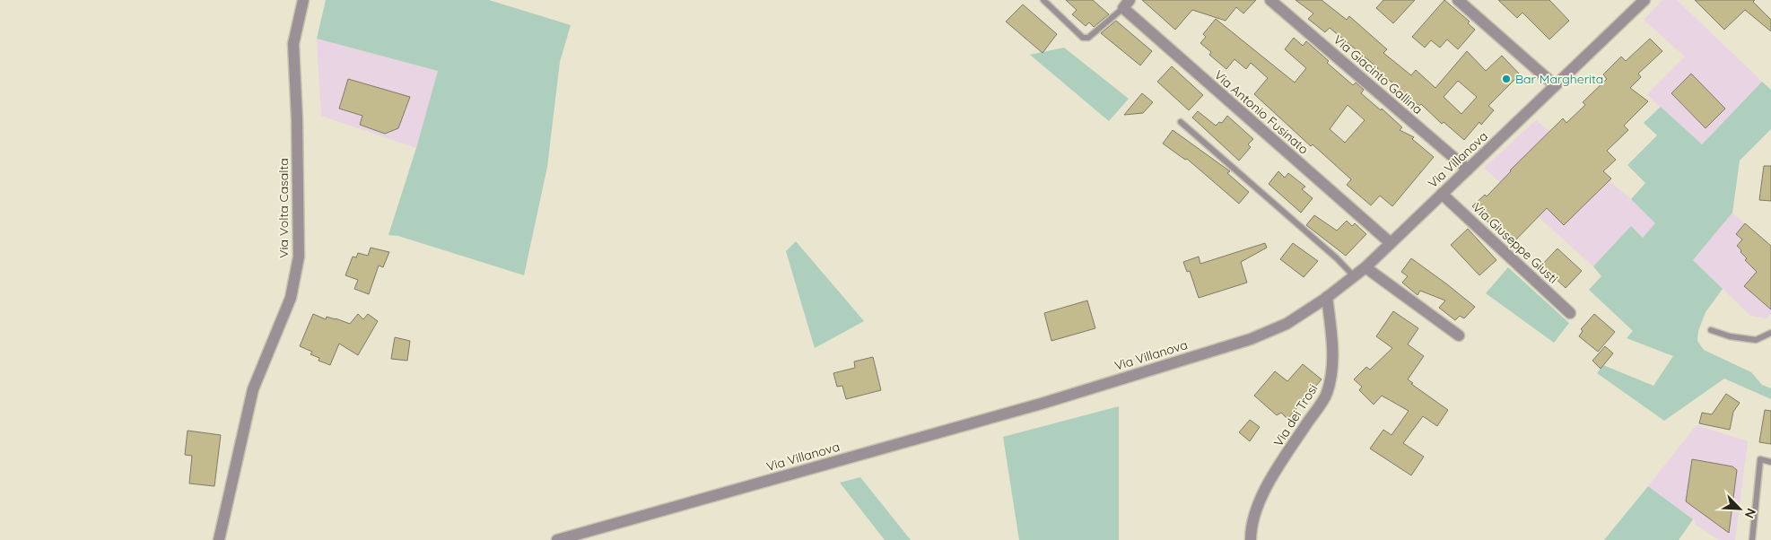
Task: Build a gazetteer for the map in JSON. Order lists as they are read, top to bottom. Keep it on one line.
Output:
{"streets":{"street":["Via Giacinto Gallina","Via Antonio Fusinato","Via Villanova","Via Volta Casalta","Via Giuseppe Giusti","Via dei Trosi"]},"crossings":[["Via Giacinto Gallina","Via Villanova"],["Via Antonio Fusinato","Via Villanova"],["Via Villanova","Via Giuseppe Giusti"],["Via Villanova","Via dei Trosi"]],"places":["Bar Margherita"],"north":"bottom right"}
